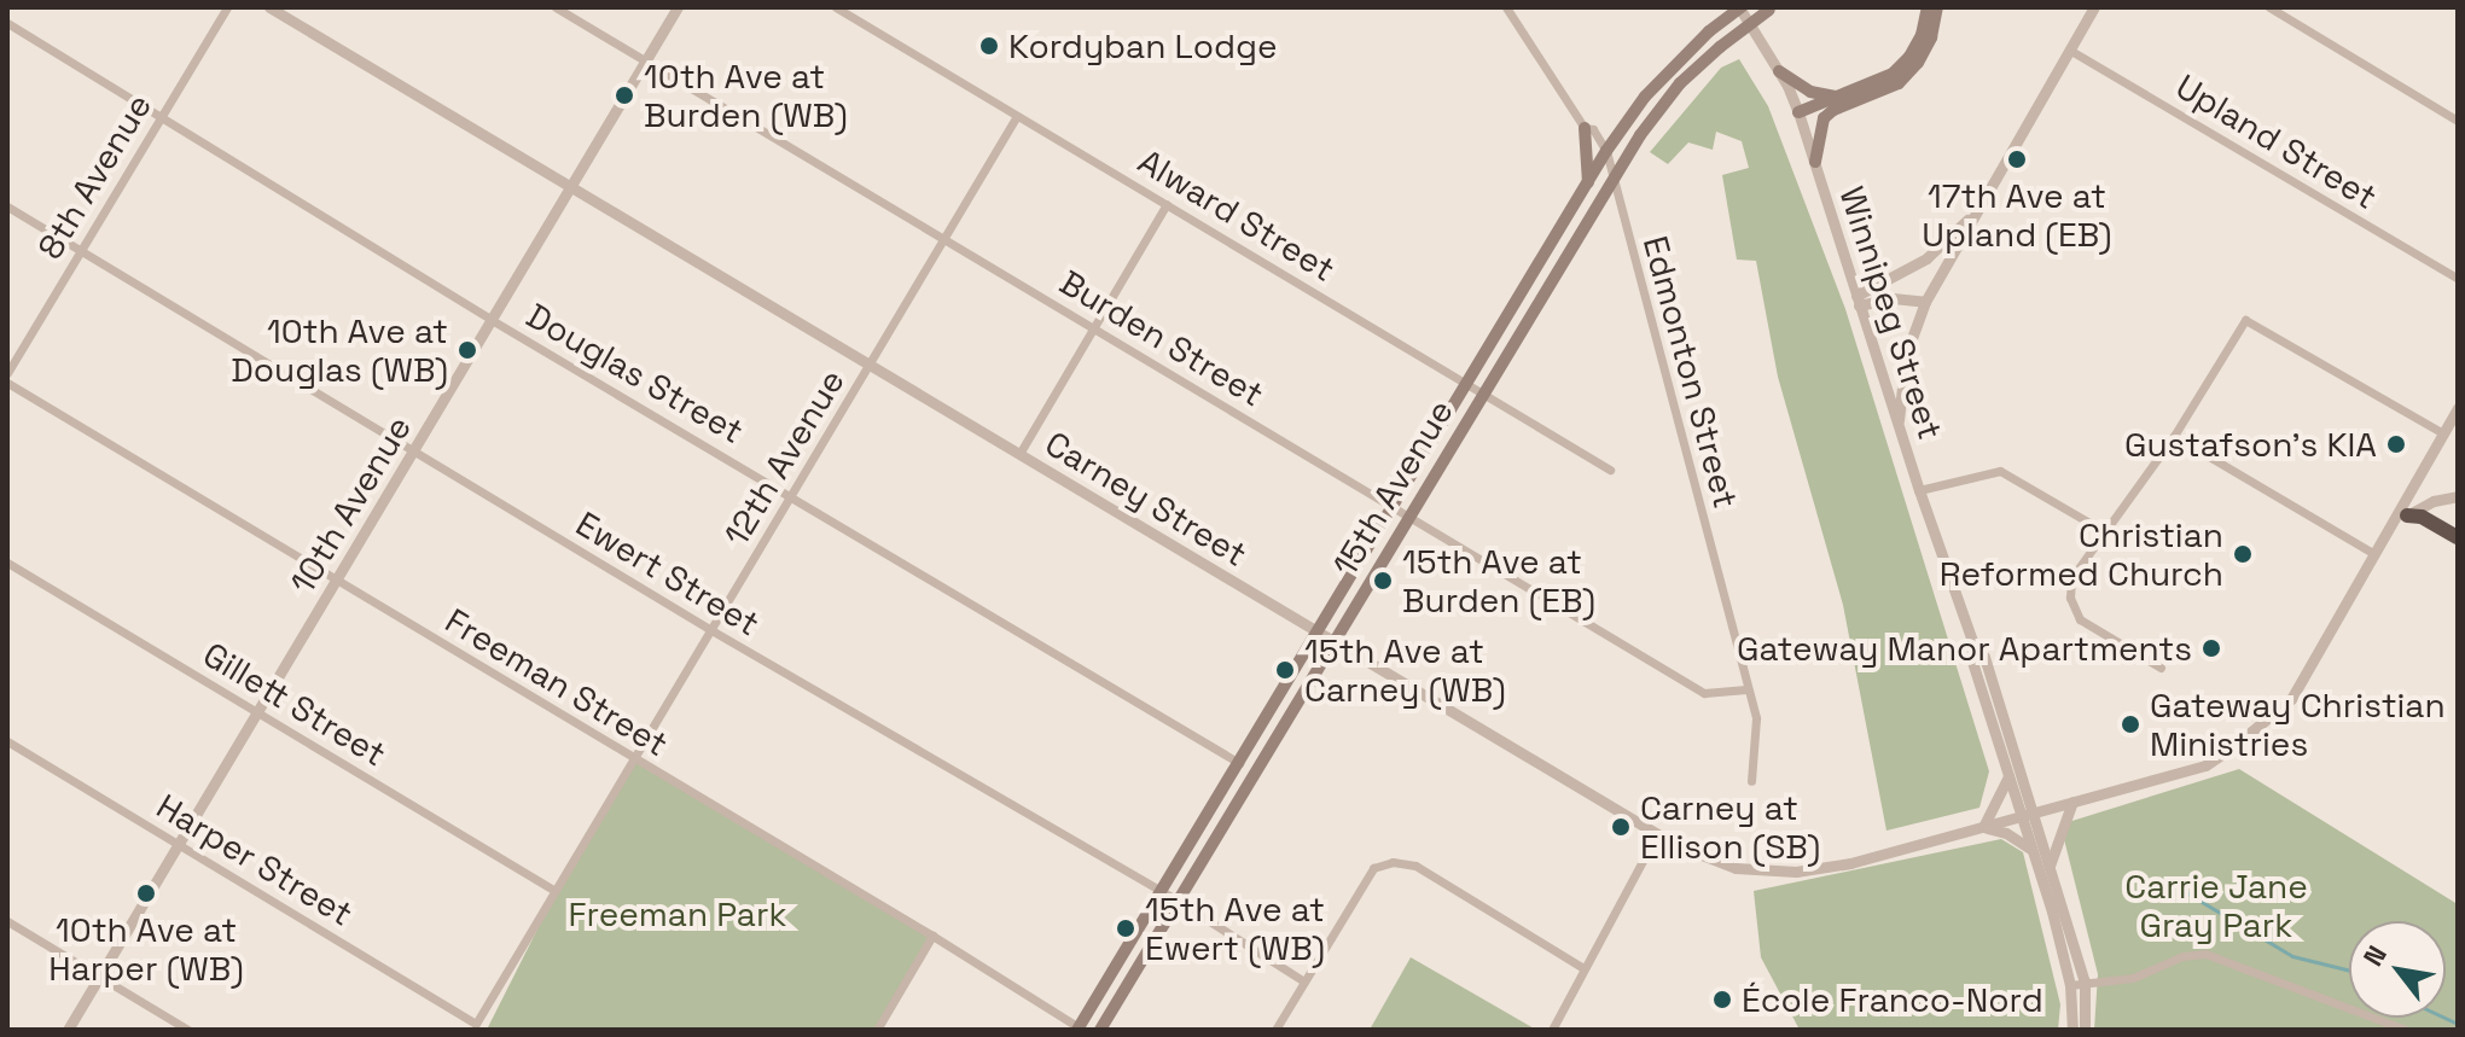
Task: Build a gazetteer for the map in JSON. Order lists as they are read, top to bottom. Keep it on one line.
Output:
{"streets":{"main road":["15th Avenue"],"street":["Upland Street","8th Avenue","Alward Street","Winnipeg Street","Burden Street","Edmonton Street","Douglas Street","12th Avenue","Carney Street","10th Avenue","Ewert Street","Freeman Street","Gillett Street","Harper Street"]},"crossings":[["8th Avenue","Douglas Street"],["8th Avenue","Ewert Street"],["Alward Street","12th Avenue"],["Alward Street","15th Avenue"],["Winnipeg Street","15th Avenue"],["Winnipeg Street","Carney Street"],["Burden Street","Edmonton Street"],["Burden Street","12th Avenue"],["Burden Street","15th Avenue"],["Burden Street","10th Avenue"],["Edmonton Street","15th Avenue"],["Douglas Street","12th Avenue"],["Douglas Street","15th Avenue"],["Douglas Street","10th Avenue"],["12th Avenue","Carney Street"],["12th Avenue","Ewert Street"],["12th Avenue","Freeman Street"],["12th Avenue","Gillett Street"],["12th Avenue","Harper Street"],["15th Avenue","Carney Street"],["15th Avenue","Ewert Street"],["15th Avenue","Freeman Street"],["Carney Street","10th Avenue"],["10th Avenue","Ewert Street"],["10th Avenue","Freeman Street"],["10th Avenue","Gillett Street"],["10th Avenue","Harper Street"]],"parks":["Carrie Jane Gray Park","Freeman Park"],"places":["Kordyban Lodge","10th Ave at Burden (WB)","17th Ave at Upland (EB)","10th Ave at Douglas (WB)","Gustafson's KIA","Christian Reformed Church","15th Ave at Burden (EB)","Gateway Manor Apartments","15th Ave at Carney (WB)","Gateway Christian Ministries","Carney at Ellison (SB)","10th Ave at Harper (WB)","15th Ave at Ewert (WB)","École Franco-Nord"],"north":"top left"}
